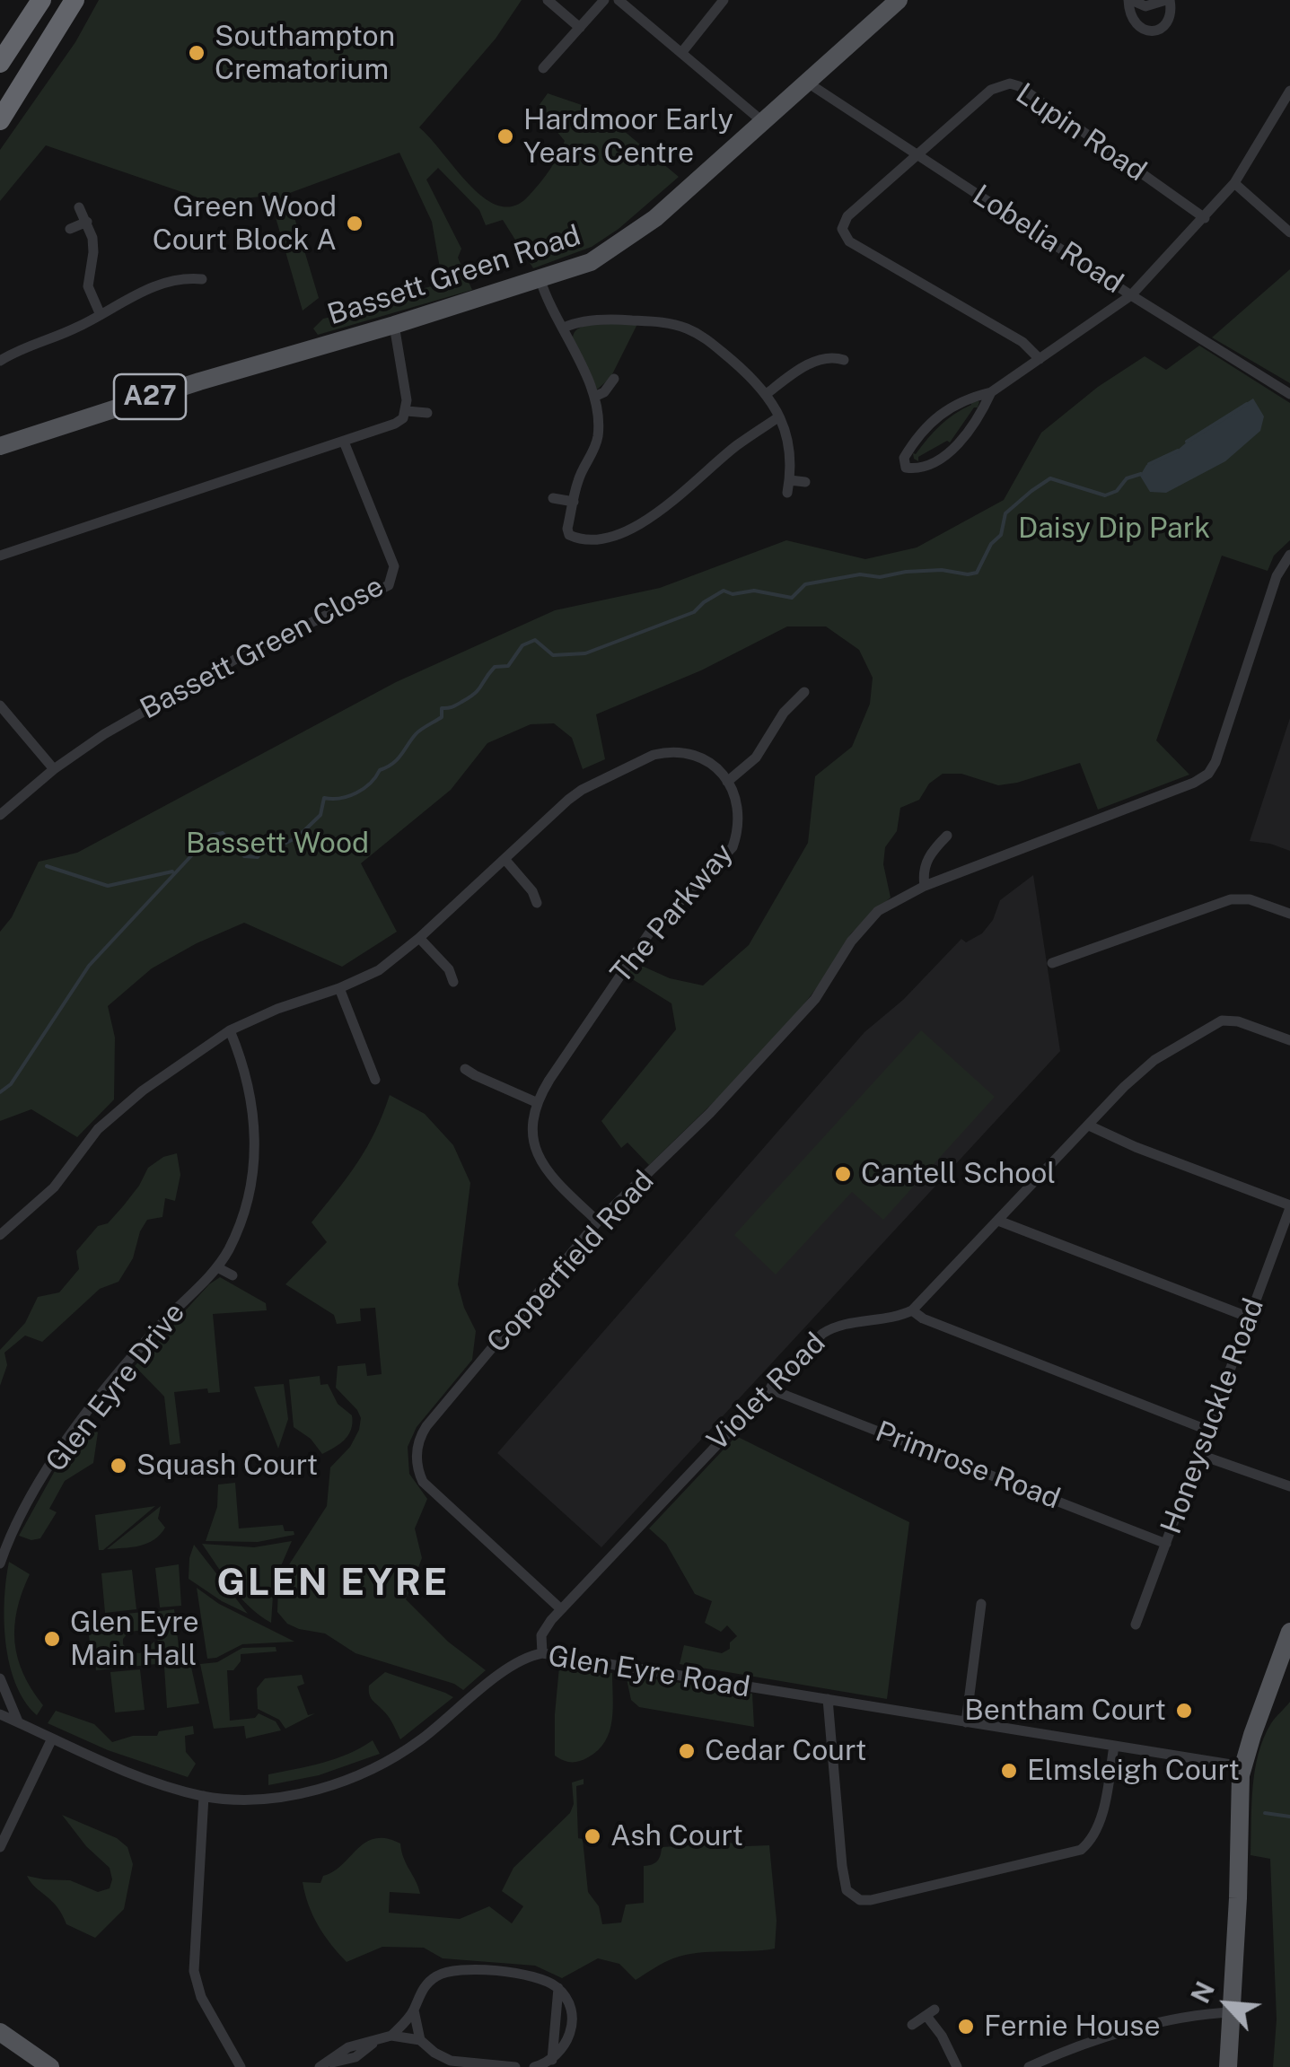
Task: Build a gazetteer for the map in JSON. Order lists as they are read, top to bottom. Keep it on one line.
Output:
{"streets":{"main road":["Bassett Green Road","A27"],"street":["Lupin Road","Lobelia Road","Bassett Green Close","The Parkway","Copperfield Road","Glen Eyre Drive","Violet Road","Honeysuckle Road","Primrose Road","Glen Eyre Road"]},"crossings":[["Lupin Road","Lobelia Road"],["Lobelia Road","Bassett Green Road"],["Copperfield Road","Violet Road"],["Violet Road","Primrose Road"],["Violet Road","Glen Eyre Road"],["Honeysuckle Road","Primrose Road"]],"districts":["GLEN EYRE"],"parks":["Daisy Dip Park","Bassett Wood"],"places":["Southampton Crematorium","Hardmoor Early Years Centre","Green Wood Court Block A","Cantell School","Squash Court","Glen Eyre Main Hall","Bentham Court","Cedar Court","Elmsleigh Court","Ash Court","Fernie House"],"north":"top left"}
